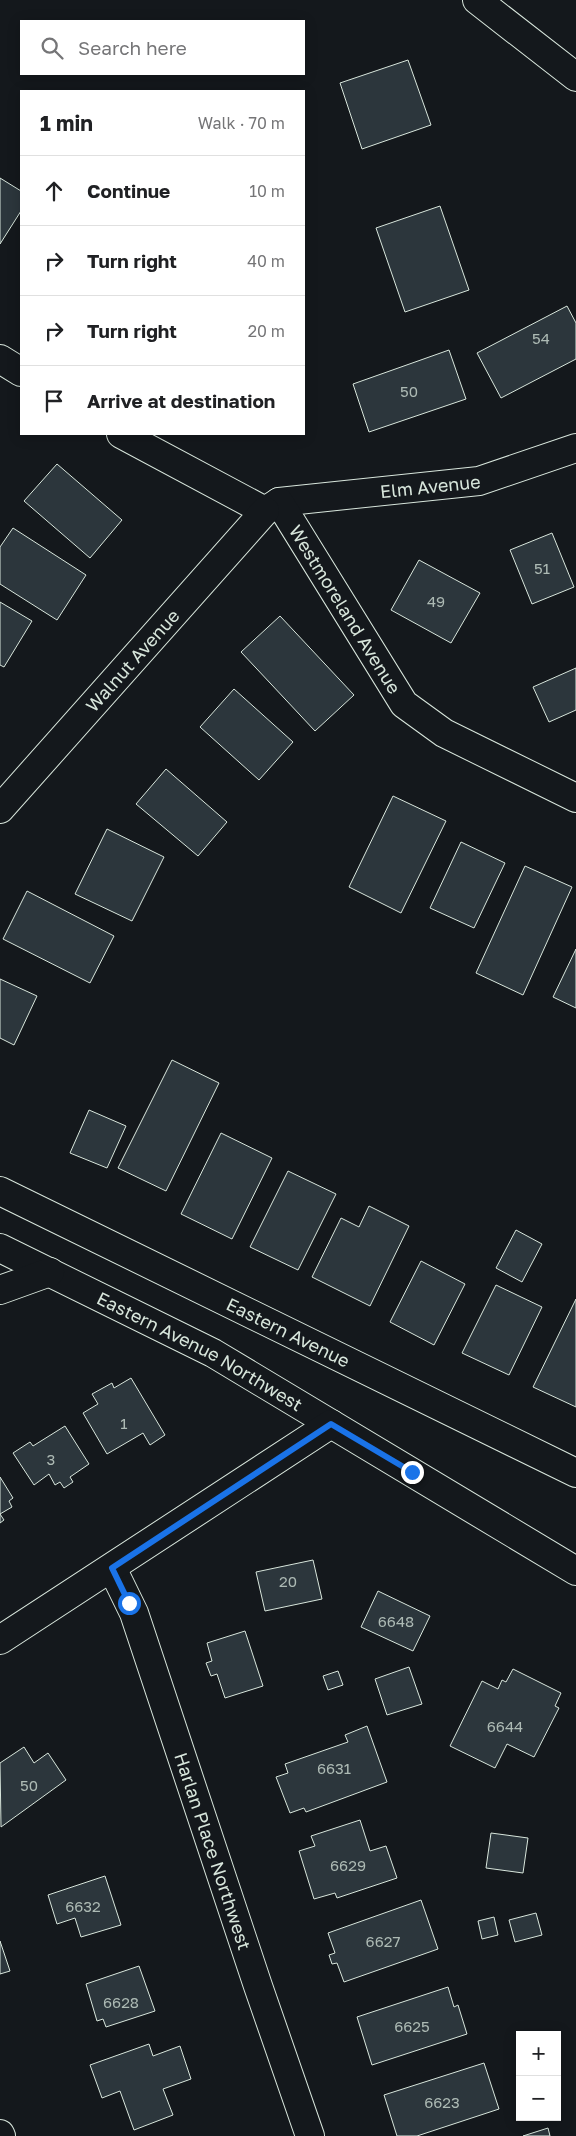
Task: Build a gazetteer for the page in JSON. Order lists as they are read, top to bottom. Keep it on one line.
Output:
{"streets":{"street":["Elm Avenue","Westmoreland Avenue","Walnut Avenue","Eastern Avenue","Eastern Avenue Northwest","Harlan Place Northwest"]},"crossings":[["Elm Avenue","Westmoreland Avenue"],["Elm Avenue","Walnut Avenue"],["Westmoreland Avenue","Walnut Avenue"]],"house_numbers":["54","50","51","49","1","3","20","6648","6644","6631","50","6629","6632","6627","6628","6625","6623"],"page":{"search":"Search here","heading":["1 min","Walk · 70 m"],"list":[["Continue","10 m"],["Turn right","40 m"],["Turn right","20 m"],"Arrive at destination"],"map_buttons":["+","−"]}}
